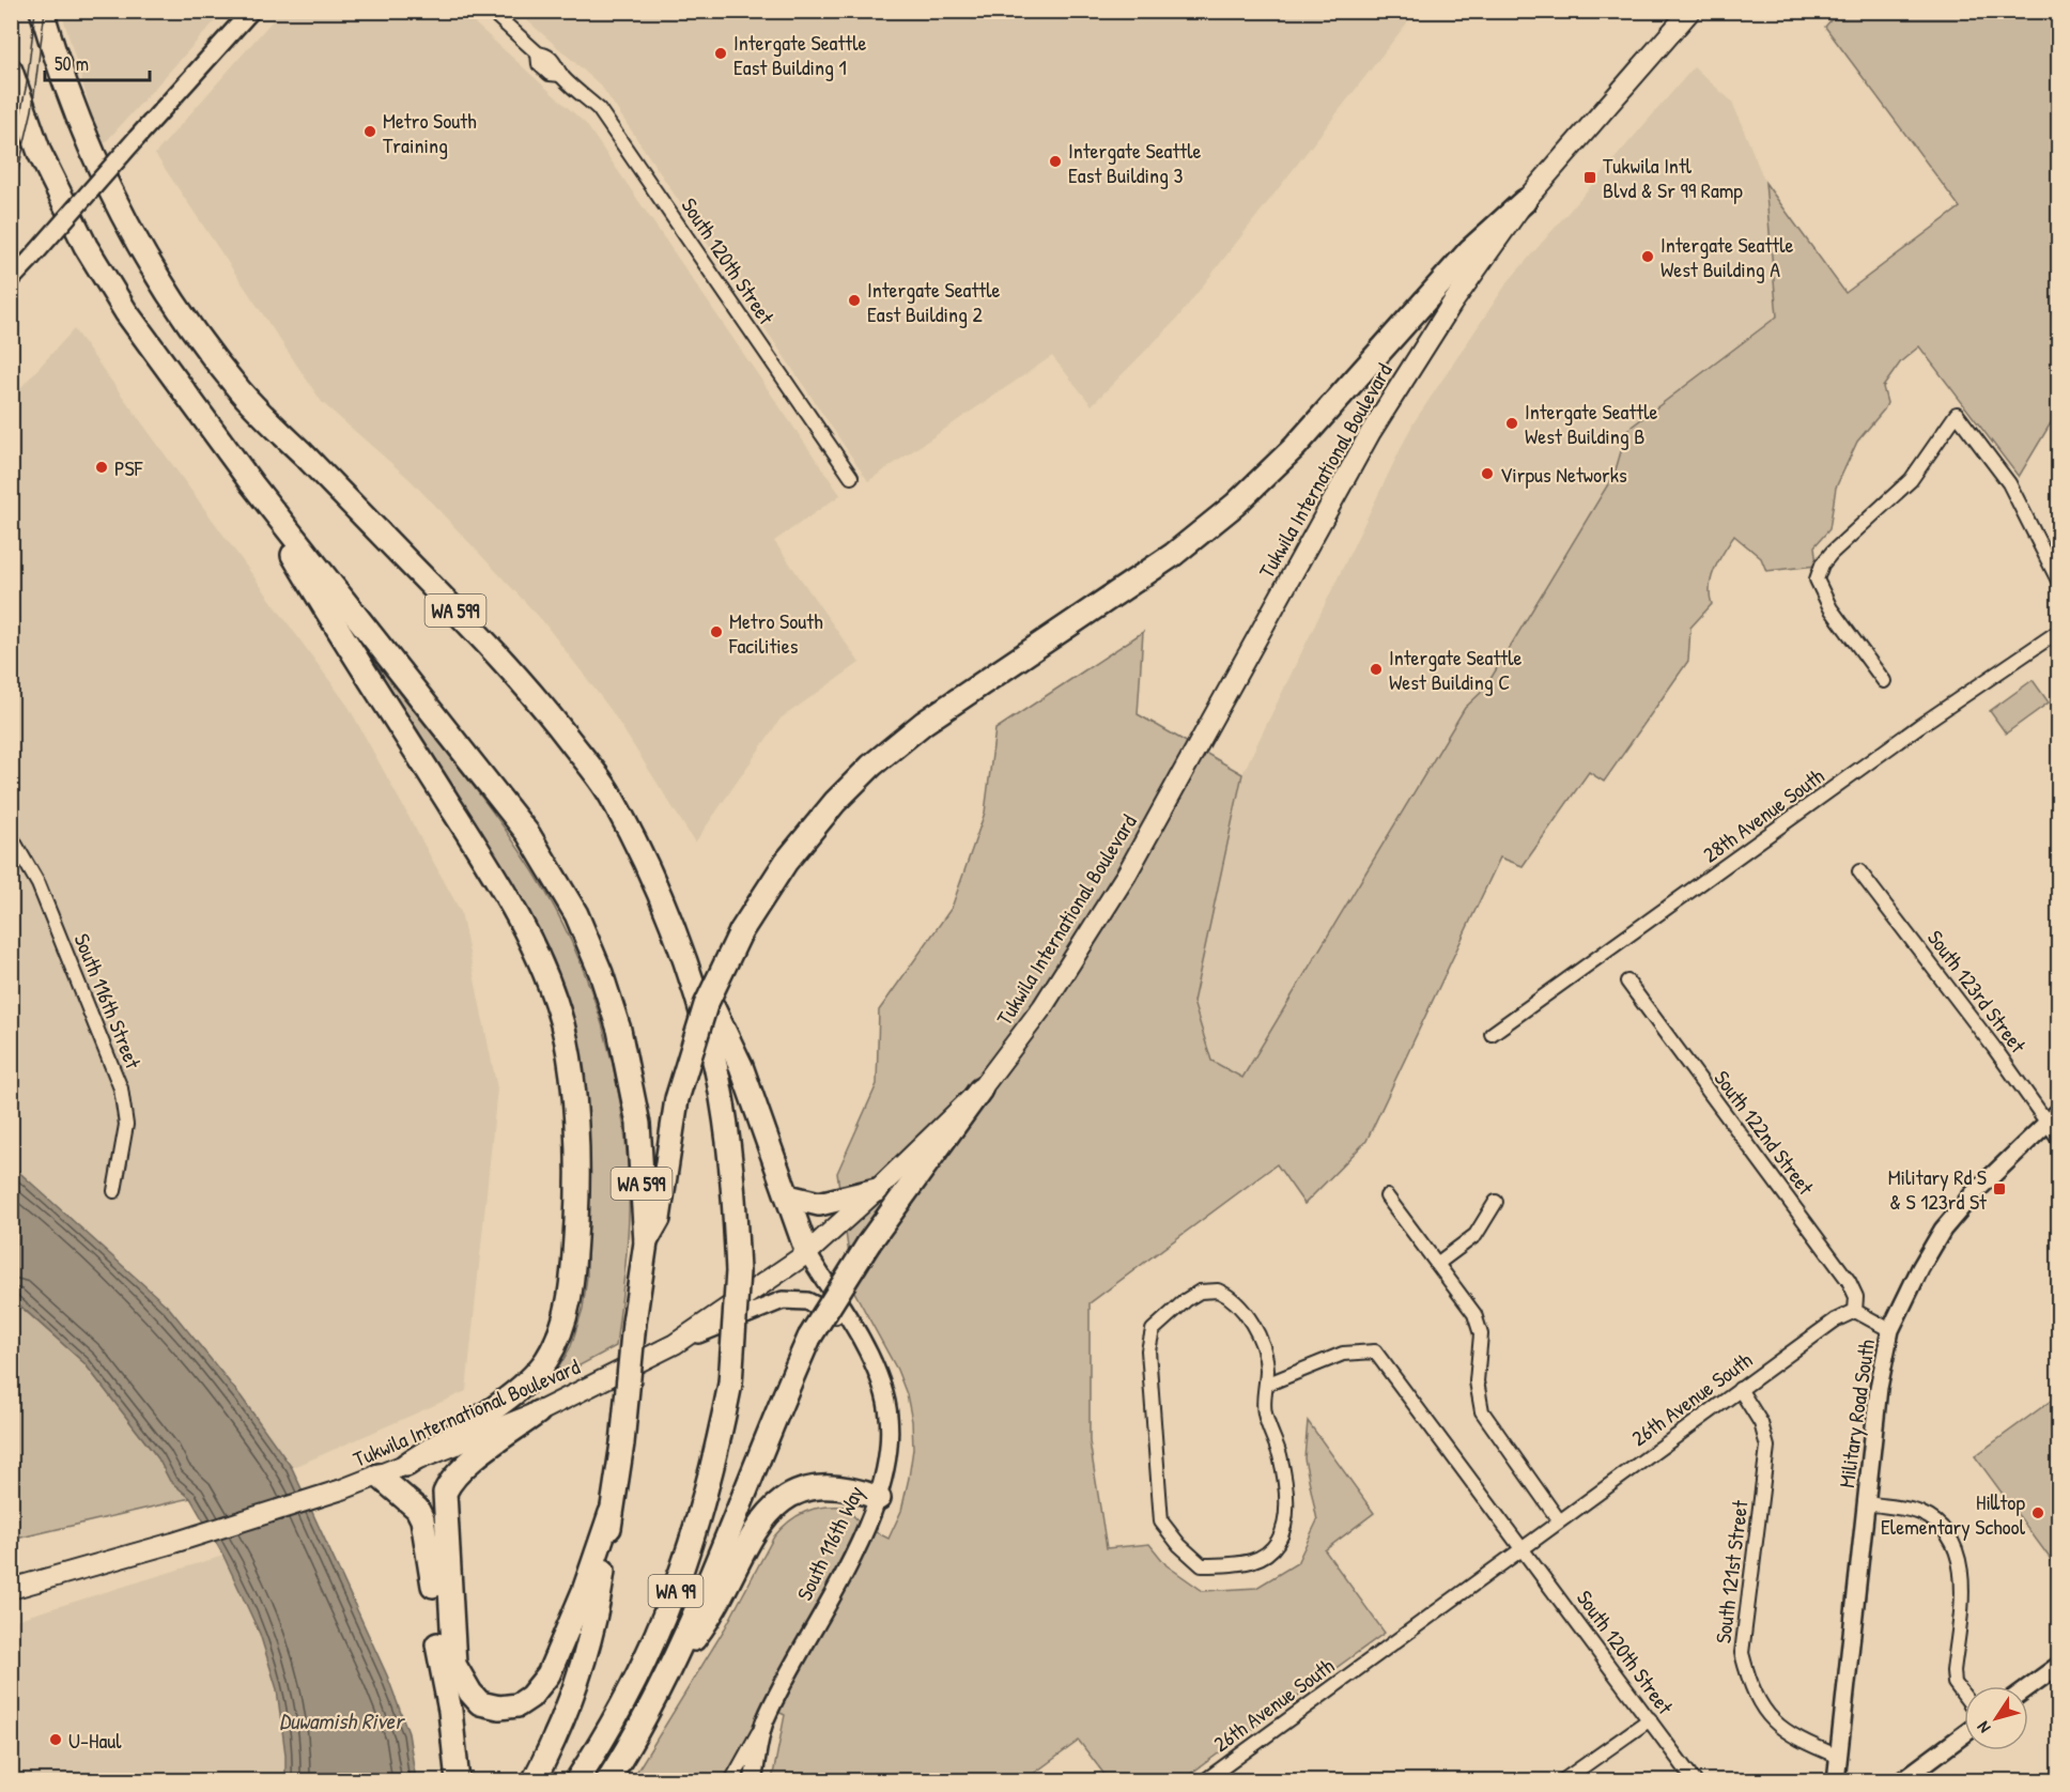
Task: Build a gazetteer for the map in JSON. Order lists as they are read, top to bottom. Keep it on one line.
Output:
{"streets":{"highway":["WA 599","WA 99"],"main road":["Tukwila International Boulevard"],"street":["South 120th Street","28th Avenue South","South 123rd Street","South 116th Street","South 122nd Street","26th Avenue South","Military Road South","South 116th Way","South 121st Street"]},"crossings":[["South 120th Street","26th Avenue South"],["Tukwila International Boulevard","South 116th Way"],["WA 599","WA 99"],["South 123rd Street","Military Road South"],["South 122nd Street","26th Avenue South"],["26th Avenue South","South 121st Street"],["Military Road South","South 121st Street"]],"water":["Duwamish River"],"places":{"other":["Intergate Seattle East Building 1","Metro South Training","Intergate Seattle East Building 3","Intergate Seattle West Building A","Intergate Seattle East Building 2","Intergate Seattle West Building B","PSF","Virpus Networks","Metro South Facilities","Intergate Seattle West Building C","Hilltop Elementary School","U-Haul"],"transit":["Tukwila Intl Blvd & Sr 99 Ramp","Military Rd S & S 123rd St"]},"scale_bar":"50 m","north":"bottom left"}
